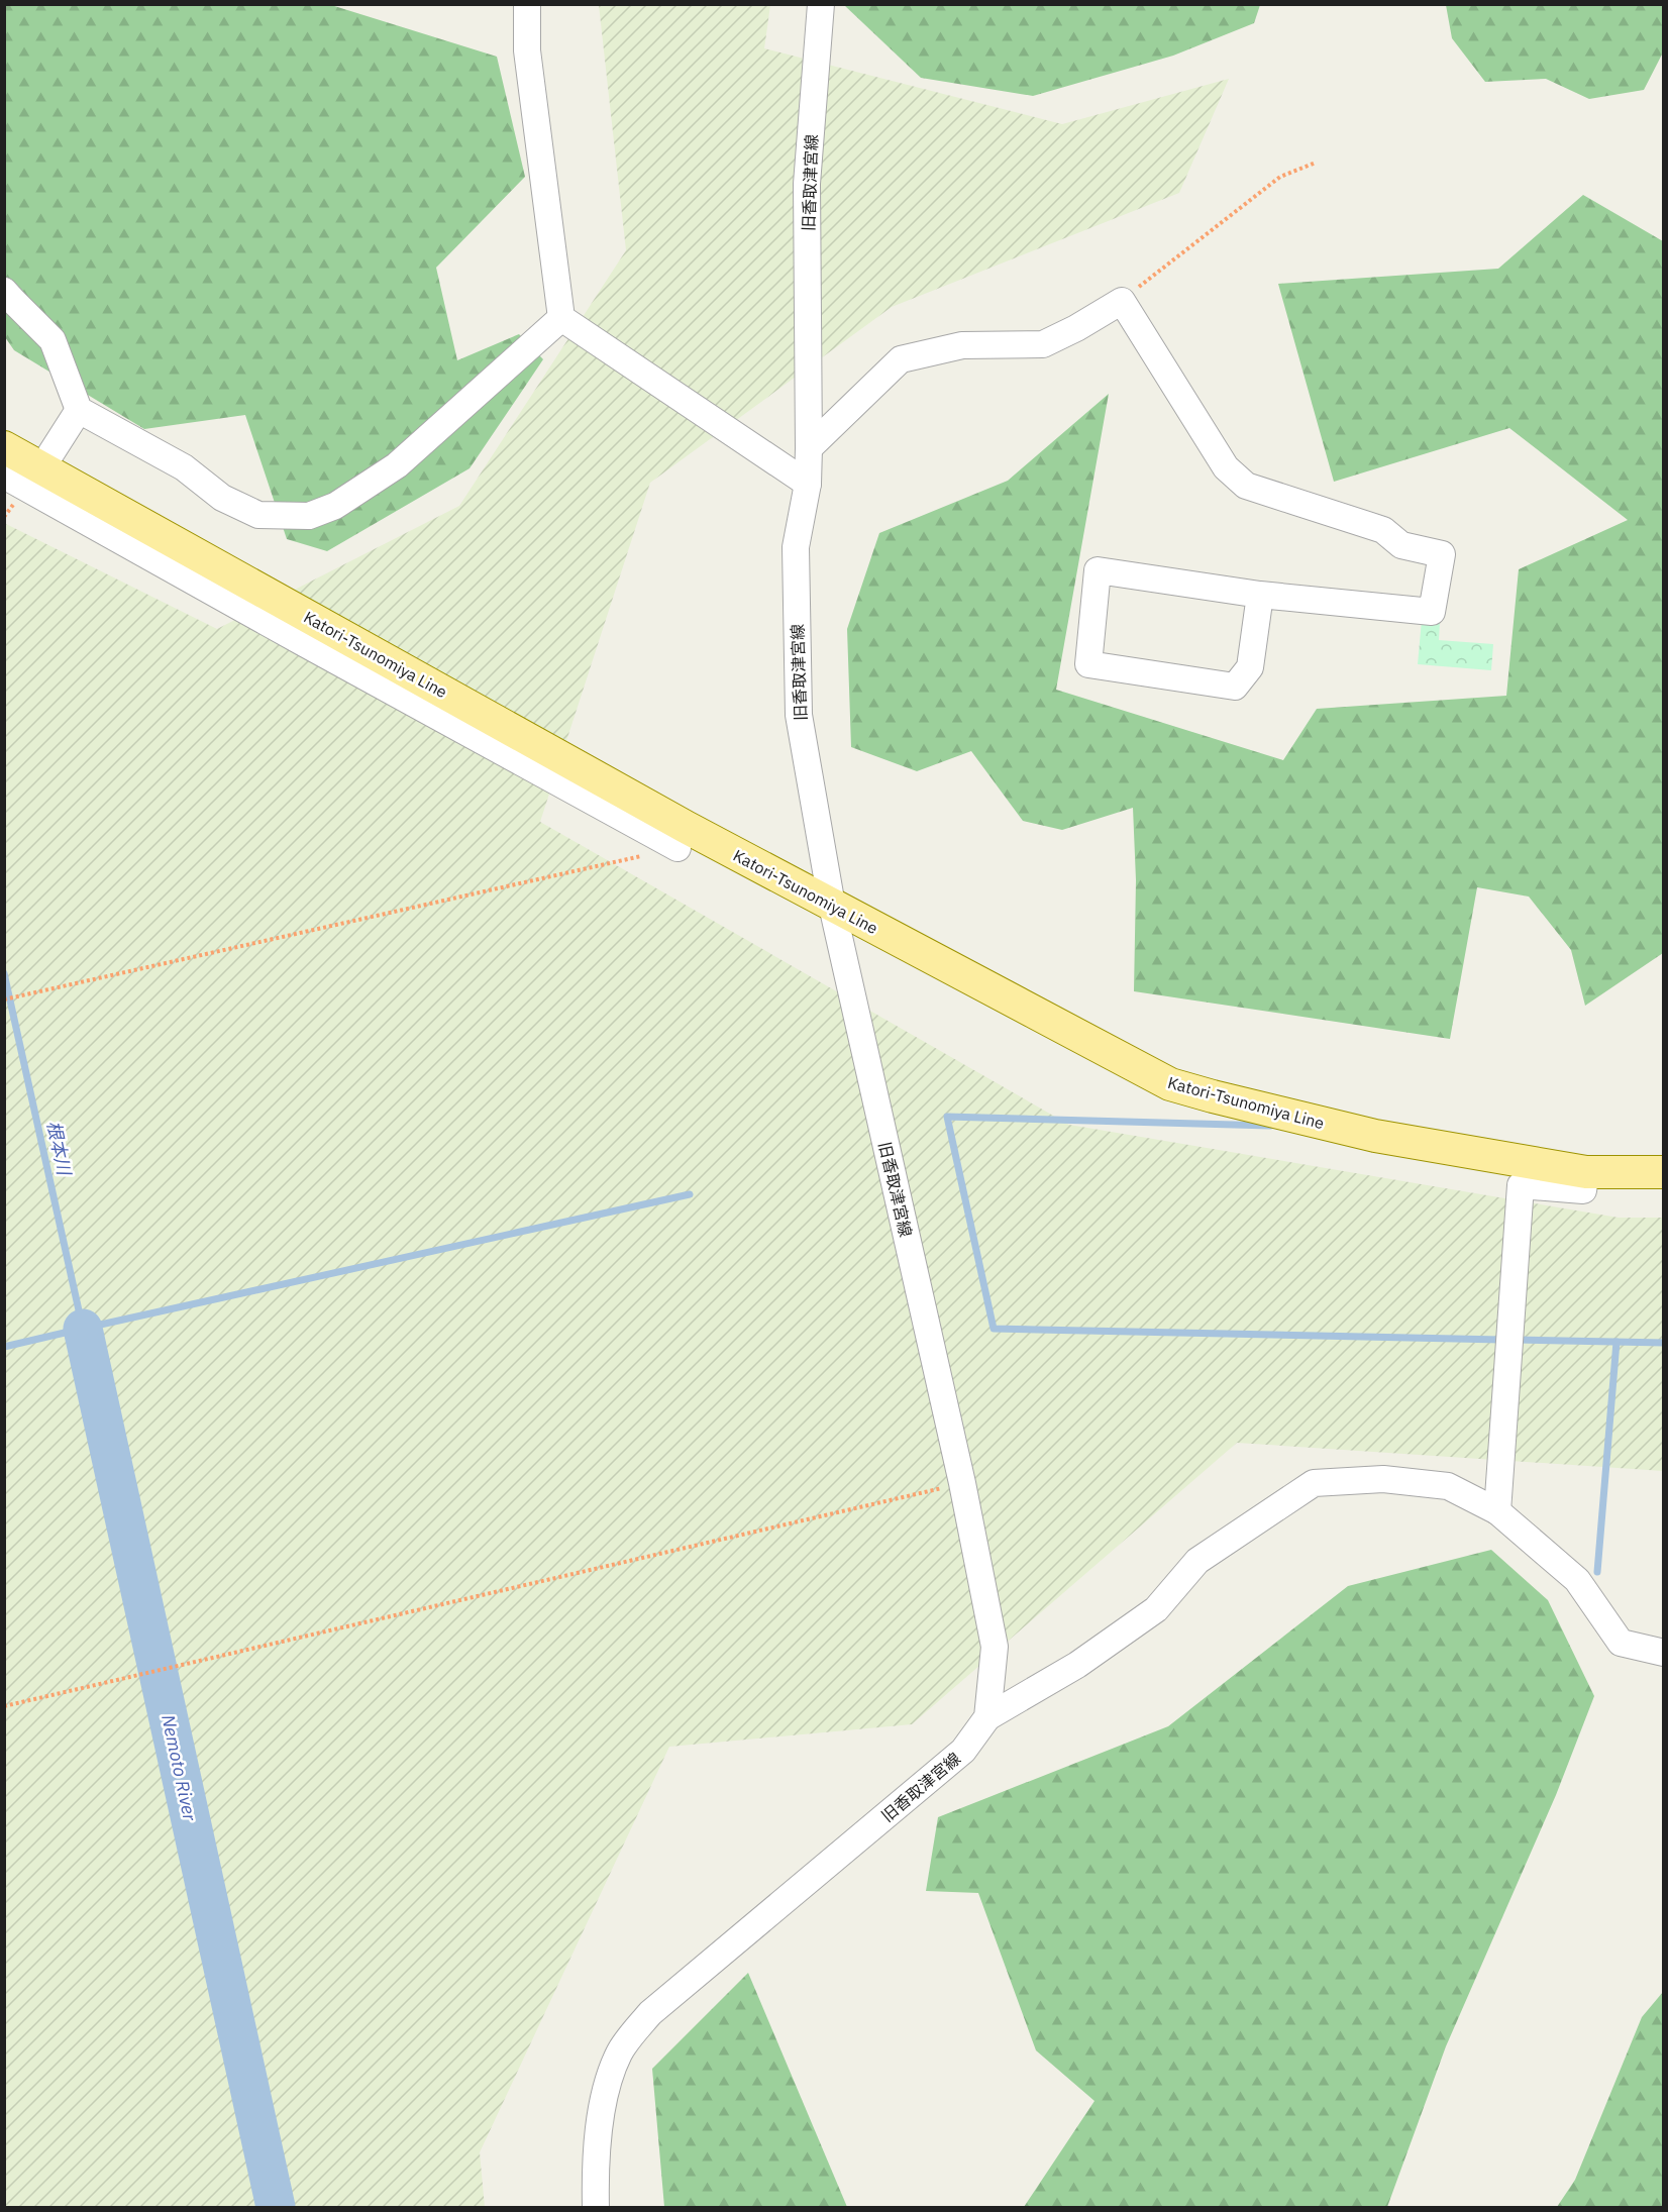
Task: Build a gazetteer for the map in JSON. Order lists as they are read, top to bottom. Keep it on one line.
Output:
{"streets":{"main road":["Katori-Tsunomiya Line"],"street":["旧香取津宮線"]},"crossings":[["旧香取津宮線","Katori-Tsunomiya Line"]],"water":["根本川","Nemoto River"]}
